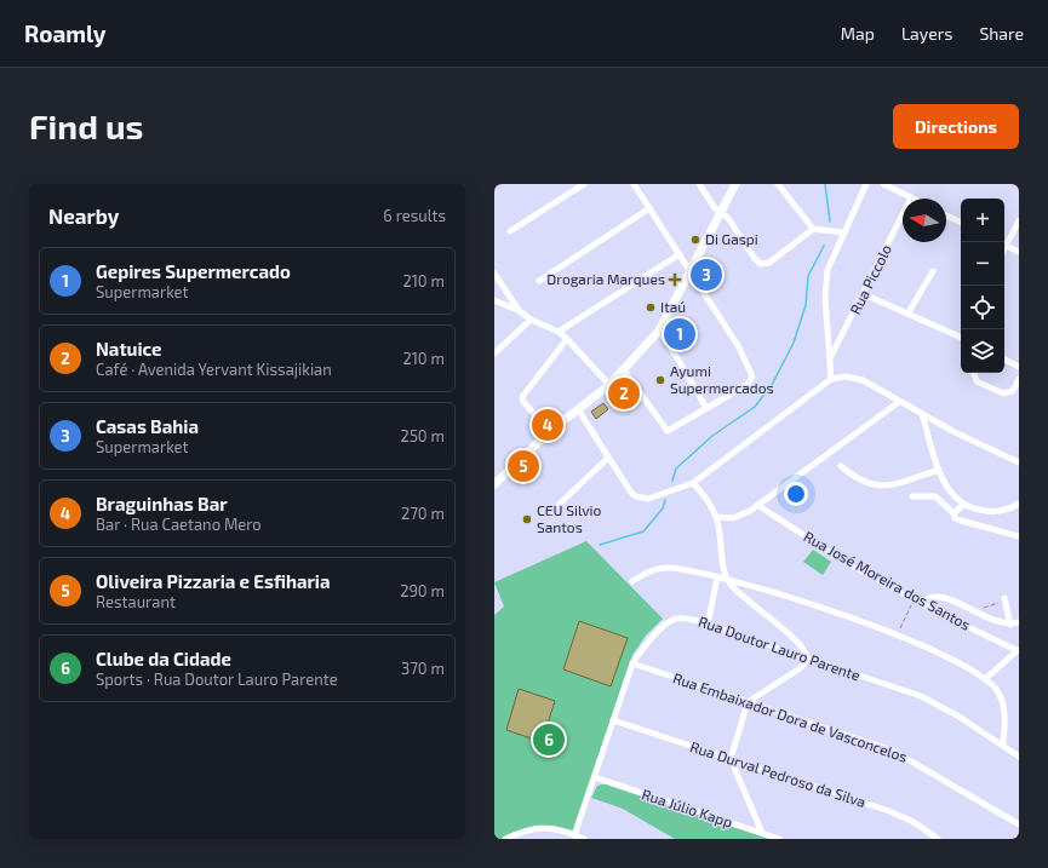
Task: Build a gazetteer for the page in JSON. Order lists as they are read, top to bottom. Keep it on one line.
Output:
{"streets":{"street":["Rua Piccolo","Rua José Moreira dos Santos","Rua Doutor Lauro Parente","Rua Embaixador Dora de Vasconcelos","Rua Durval Pedroso da Silva","Rua Júlio Kapp"]},"crossings":[["Rua Doutor Lauro Parente","Rua Embaixador Dora de Vasconcelos"],["Rua Doutor Lauro Parente","Rua Durval Pedroso da Silva"],["Rua Doutor Lauro Parente","Rua Júlio Kapp"]],"places":{"other":["Di Gaspi","Itaú","Ayumi Supermercados","CEU Silvio Santos"],"health":["Drogaria Marques"]},"north":"left","page":{"header":"Roamly","nav":["Map","Layers","Share"],"buttons":"Directions","title":"Find us","heading":["Nearby","6 results"],"map_buttons":["+","−"],"list":[{"mark":"1","name":"Gepires Supermercado","note":"Supermarket","value":"210 m"},{"mark":"2","name":"Natuice","note":"Café · Avenida Yervant Kissajikian","value":"210 m"},{"mark":"3","name":"Casas Bahia","note":"Supermarket","value":"250 m"},{"mark":"4","name":"Braguinhas Bar","note":"Bar · Rua Caetano Mero","value":"270 m"},{"mark":"5","name":"Oliveira Pizzaria e Esfiharia","note":"Restaurant","value":"290 m"},{"mark":"6","name":"Clube da Cidade","note":"Sports · Rua Doutor Lauro Parente","value":"370 m"}],"pins":["3","1","2","4","5","6"]}}
